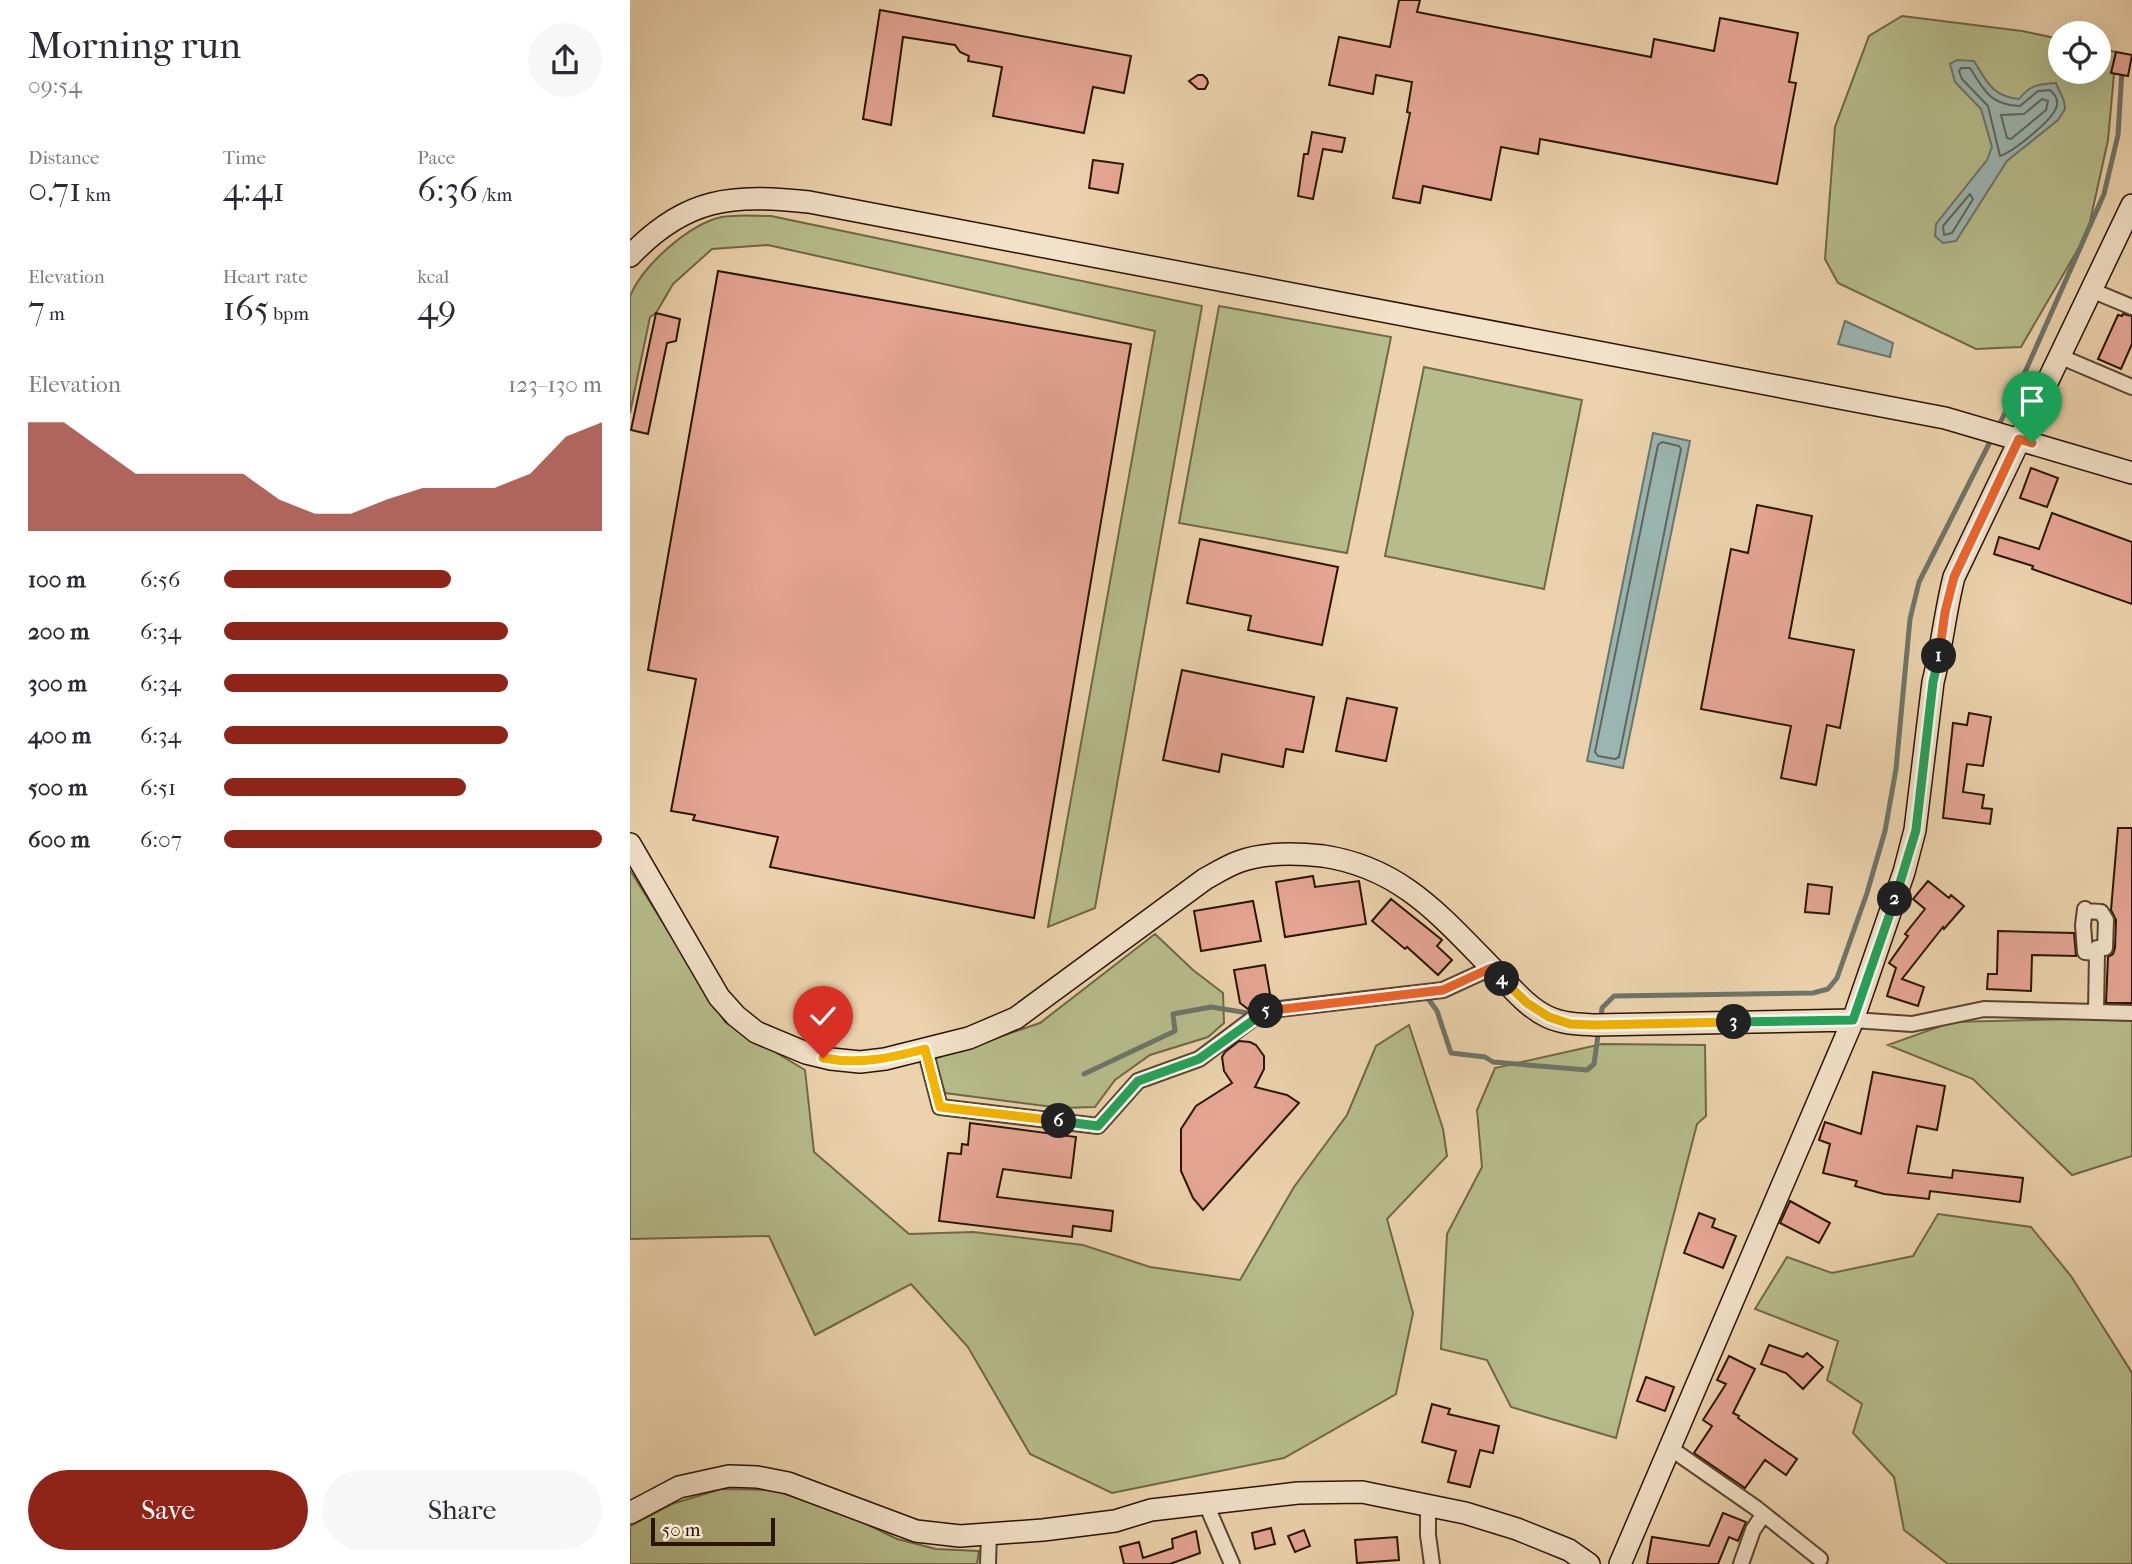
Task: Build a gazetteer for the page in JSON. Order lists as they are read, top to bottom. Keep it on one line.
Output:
{"scale_bar":"50 m","page":{"heading":["Morning run","09:54"],"stats":[["Distance","0.71 km"],["Time","4:41"],["Pace","6:36 /km"],["Elevation","7 m"],["Heart rate","165 bpm"],["kcal","49"]],"chart":["Elevation","123–130 m"],"list":[{"name":"100 m","note":"6:56"},{"name":"200 m","note":"6:34"},{"name":"300 m","note":"6:34"},{"name":"400 m","note":"6:34"},{"name":"500 m","note":"6:51"},{"name":"600 m","note":"6:07"}],"pins":["1","2","4","5","3","6"],"buttons":["Save","Share"],"scale":"50 m"}}
